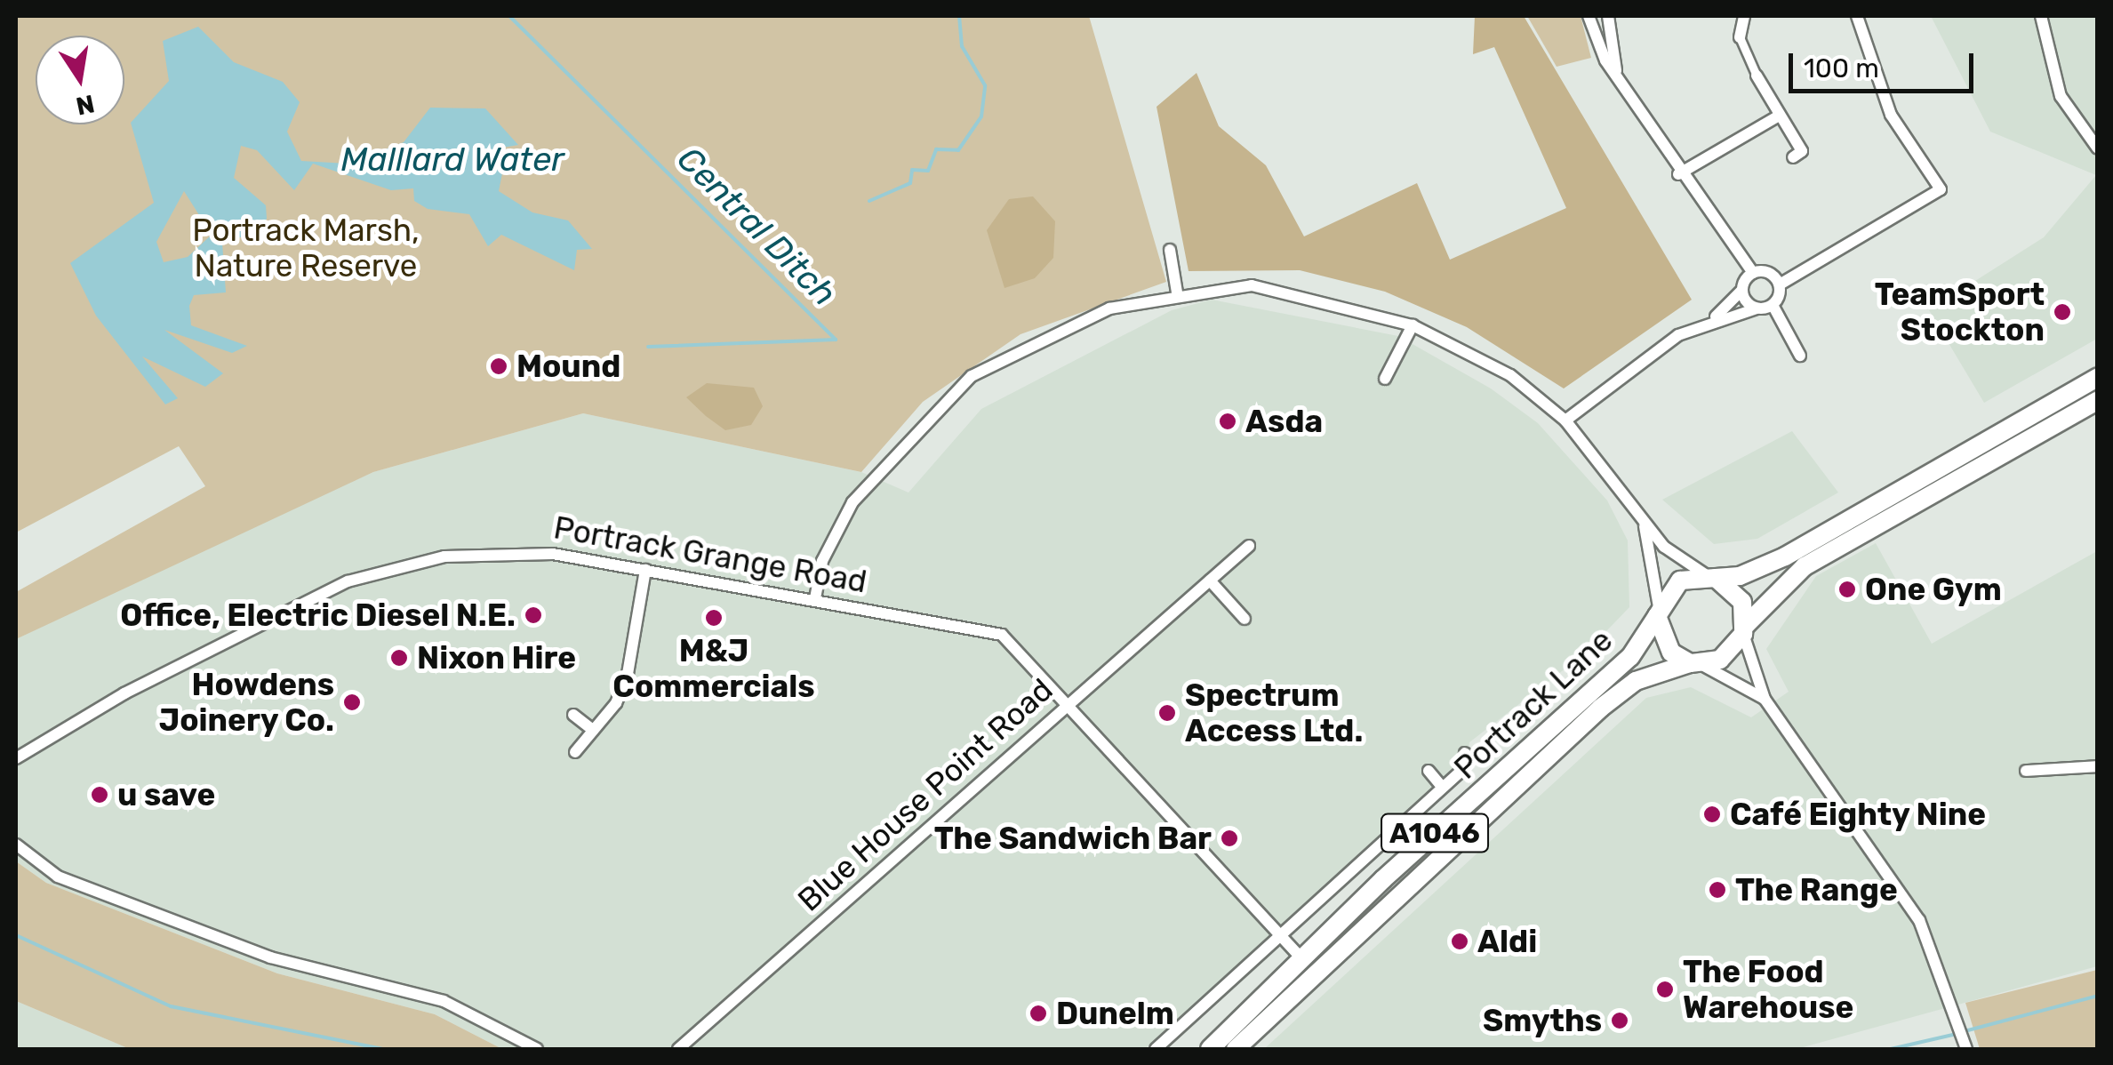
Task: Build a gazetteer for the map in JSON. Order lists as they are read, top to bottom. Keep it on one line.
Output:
{"streets":{"main road":["Portrack Lane","A1046"],"street":["Portrack Grange Road","Blue House Point Road"]},"crossings":[["Portrack Grange Road","Portrack Lane"],["Portrack Grange Road","Blue House Point Road"]],"water":["Malllard Water","Central Ditch"],"parks":["Portrack Marsh, Nature Reserve"],"places":["TeamSport Stockton","Mound","Asda","One Gym","Office, Electric Diesel N.E.","M&J Commercials","Nixon Hire","Howdens Joinery Co.","Spectrum Access Ltd.","u save","Café Eighty Nine","The Sandwich Bar","The Range","Aldi","The Food Warehouse","Dunelm","Smyths"],"scale_bar":"100 m","north":"bottom"}
